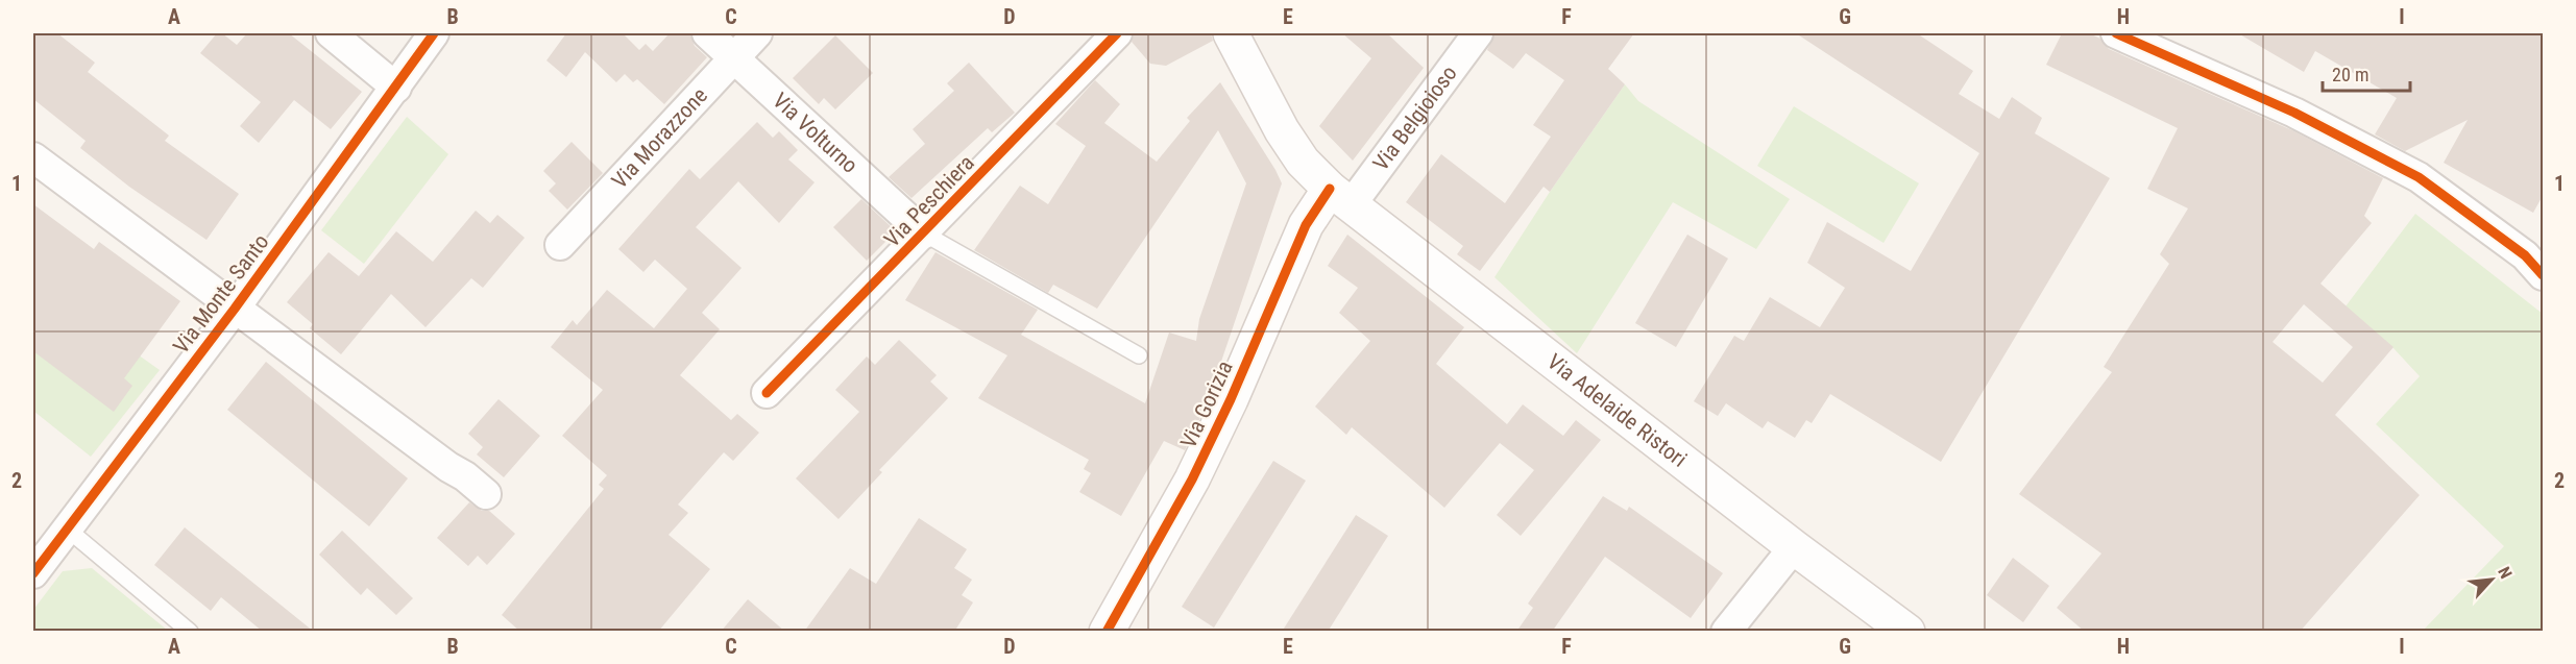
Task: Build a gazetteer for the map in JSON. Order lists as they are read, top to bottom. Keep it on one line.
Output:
{"streets":{"main road":["Via Gorizia","Via Adelaide Ristori"],"street":["Via Belgioioso","Via Volturno","Via Morazzone","Via Peschiera","Via Monte Santo"]},"crossings":[["Via Belgioioso","Via Gorizia"],["Via Belgioioso","Via Adelaide Ristori"],["Via Volturno","Via Morazzone"],["Via Volturno","Via Peschiera"],["Via Gorizia","Via Adelaide Ristori"]],"scale_bar":"20 m","north":"top right","grid":{"columns":["A","B","C","D","E","F","G","H","I"],"rows":["1","2"]}}
